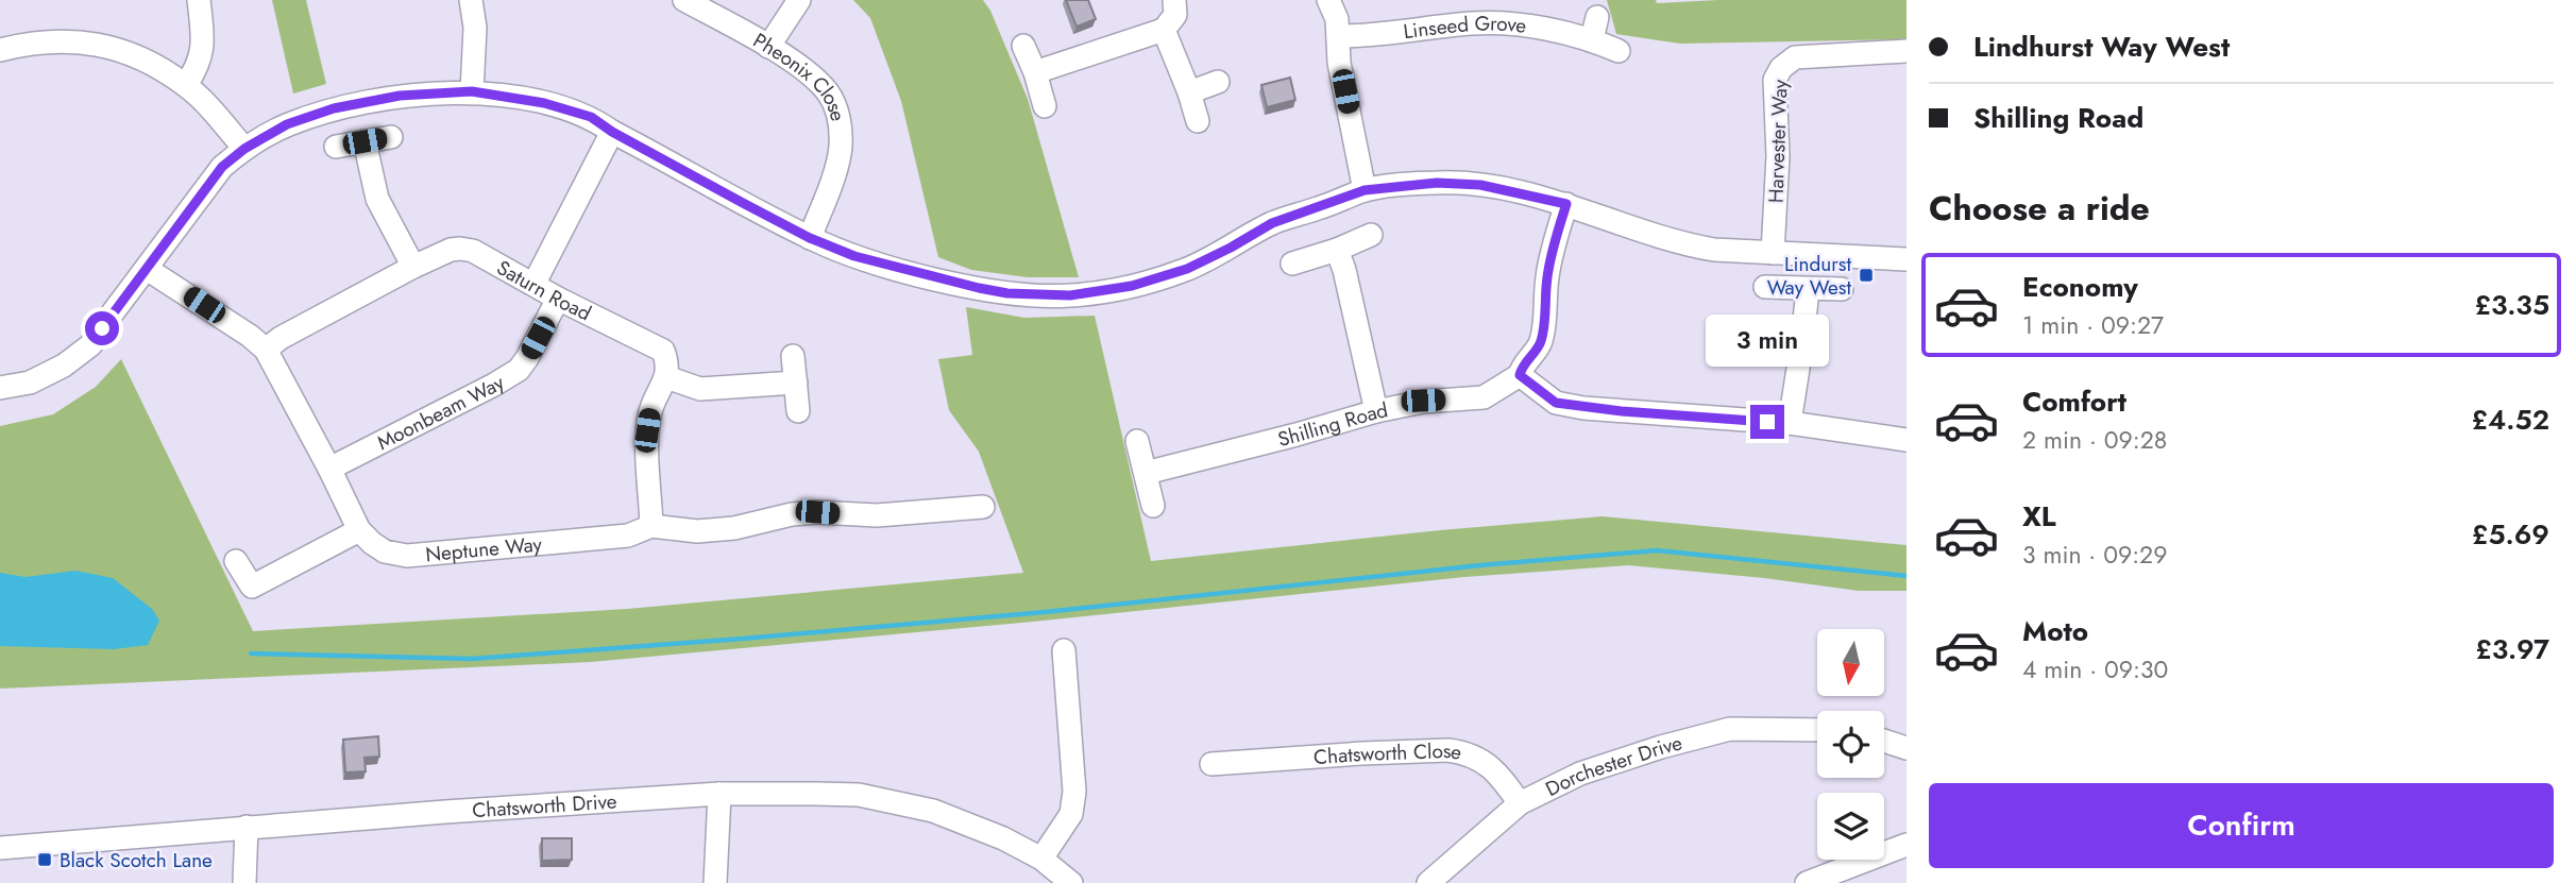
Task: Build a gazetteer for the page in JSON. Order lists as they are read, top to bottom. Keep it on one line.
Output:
{"streets":{"street":["Linseed Grove","Pheonix Close","Harvester Way","Saturn Road","Moonbeam Way","Shilling Road","Neptune Way","Chatsworth Close","Dorchester Drive","Chatsworth Drive"]},"crossings":[["Saturn Road","Moonbeam Way"],["Saturn Road","Neptune Way"],["Moonbeam Way","Neptune Way"],["Chatsworth Close","Dorchester Drive"]],"places":{"transit":["Lindurst Way West","Black Scotch Lane"]},"north":"bottom","page":{"banner":["Lindhurst Way West","Shilling Road"],"heading":"Choose a ride","list":[{"name":"Economy","note":"1 min · 09:27","value":"£3.35"},{"name":"Comfort","note":"2 min · 09:28","value":"£4.52"},{"name":"XL","note":"3 min · 09:29","value":"£5.69"},{"name":"Moto","note":"4 min · 09:30","value":"£3.97"}],"bubble":"3 min","buttons":"Confirm"}}
